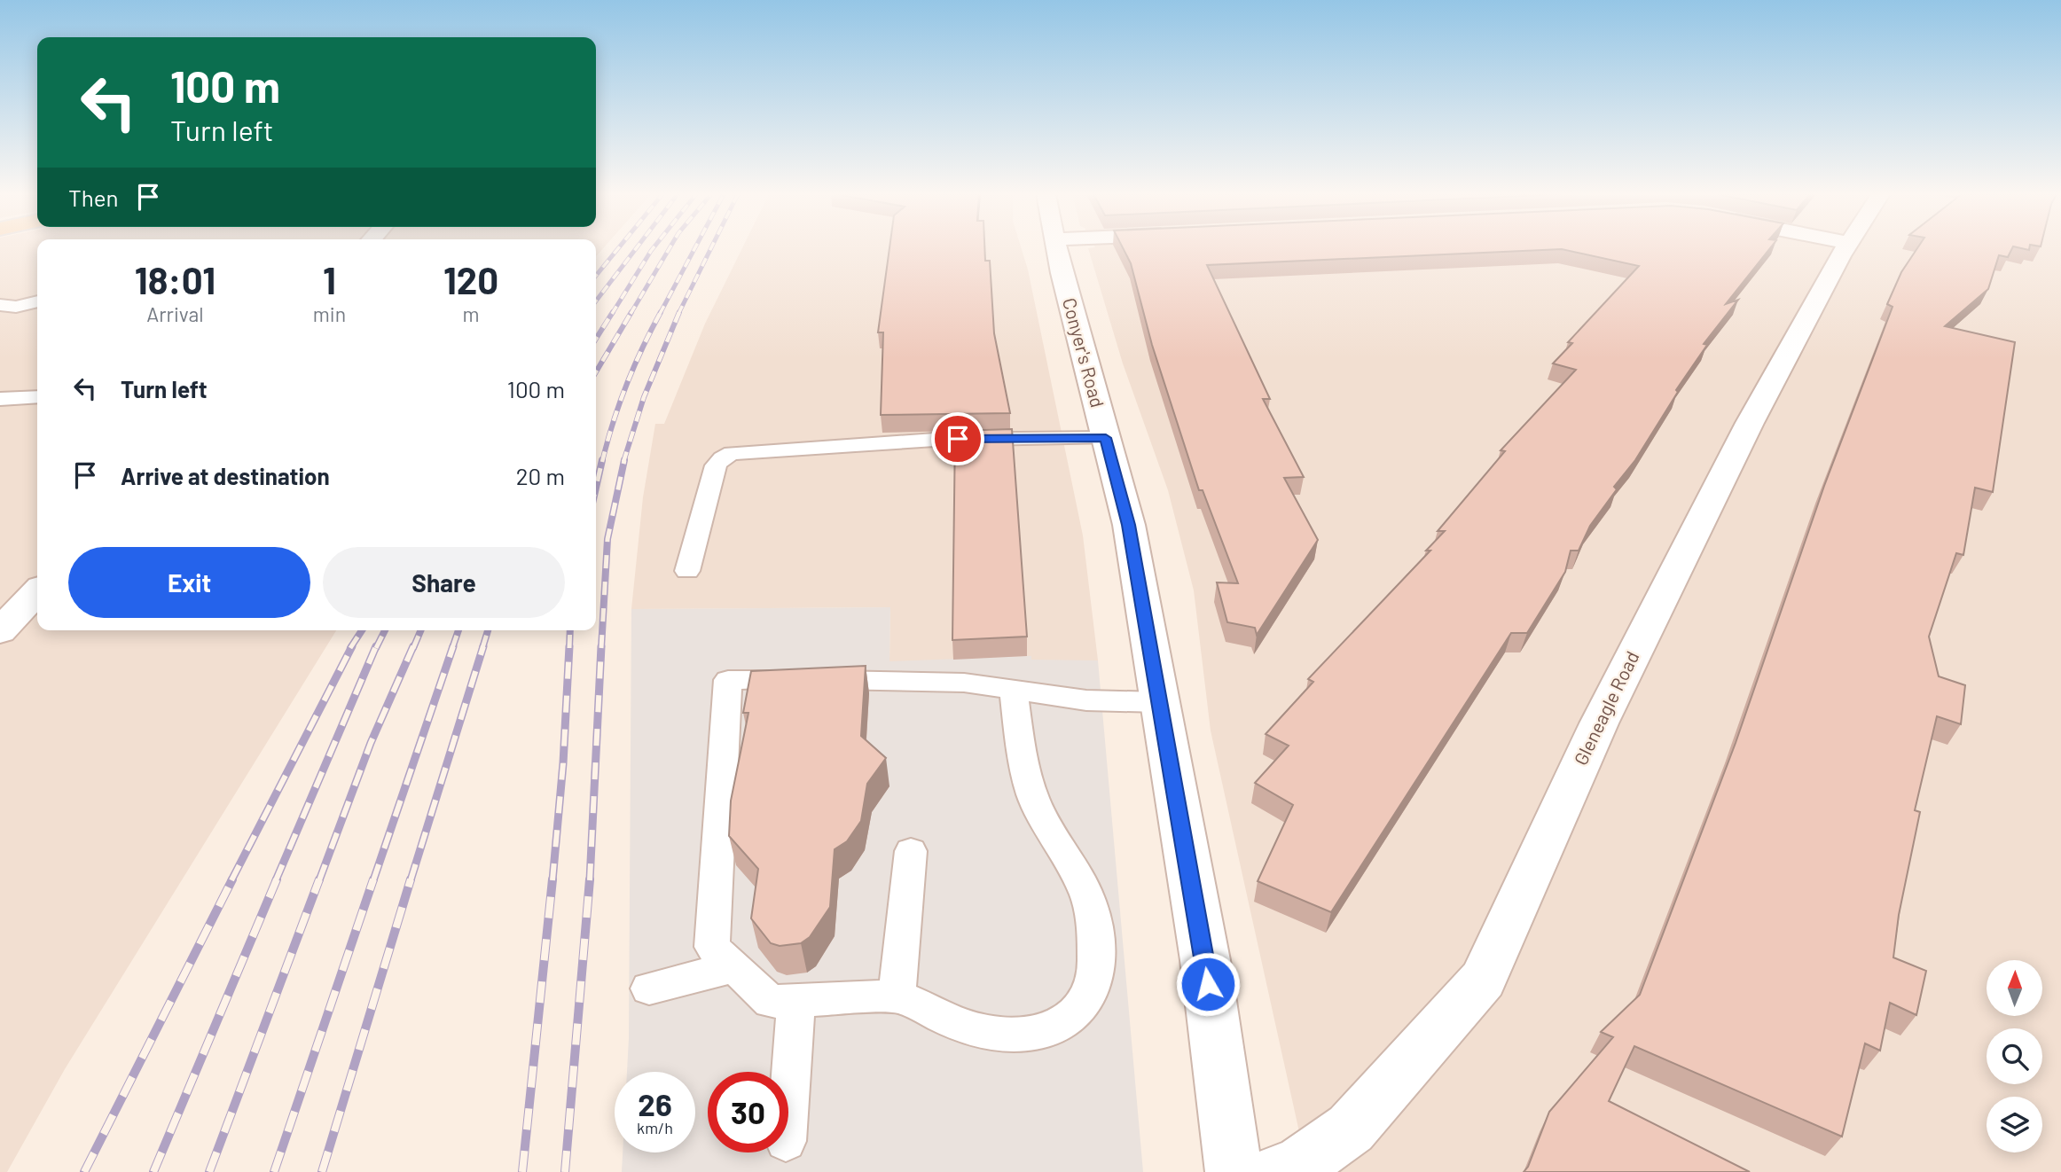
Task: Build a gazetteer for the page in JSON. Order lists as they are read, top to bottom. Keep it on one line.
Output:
{"streets":{"street":["Conyer's Road","Gleneagle Road"]},"north":"top","page":{"turn":["100 m","Turn left"],"then":"Then","eta":["18:01","Arrival","1","min","120","m"],"list":[{"name":"Turn left","value":"100 m"},{"name":"Arrive at destination","value":"20 m"}],"buttons":["Exit","Share"],"speed":"26 km/h","limit":"30"}}
